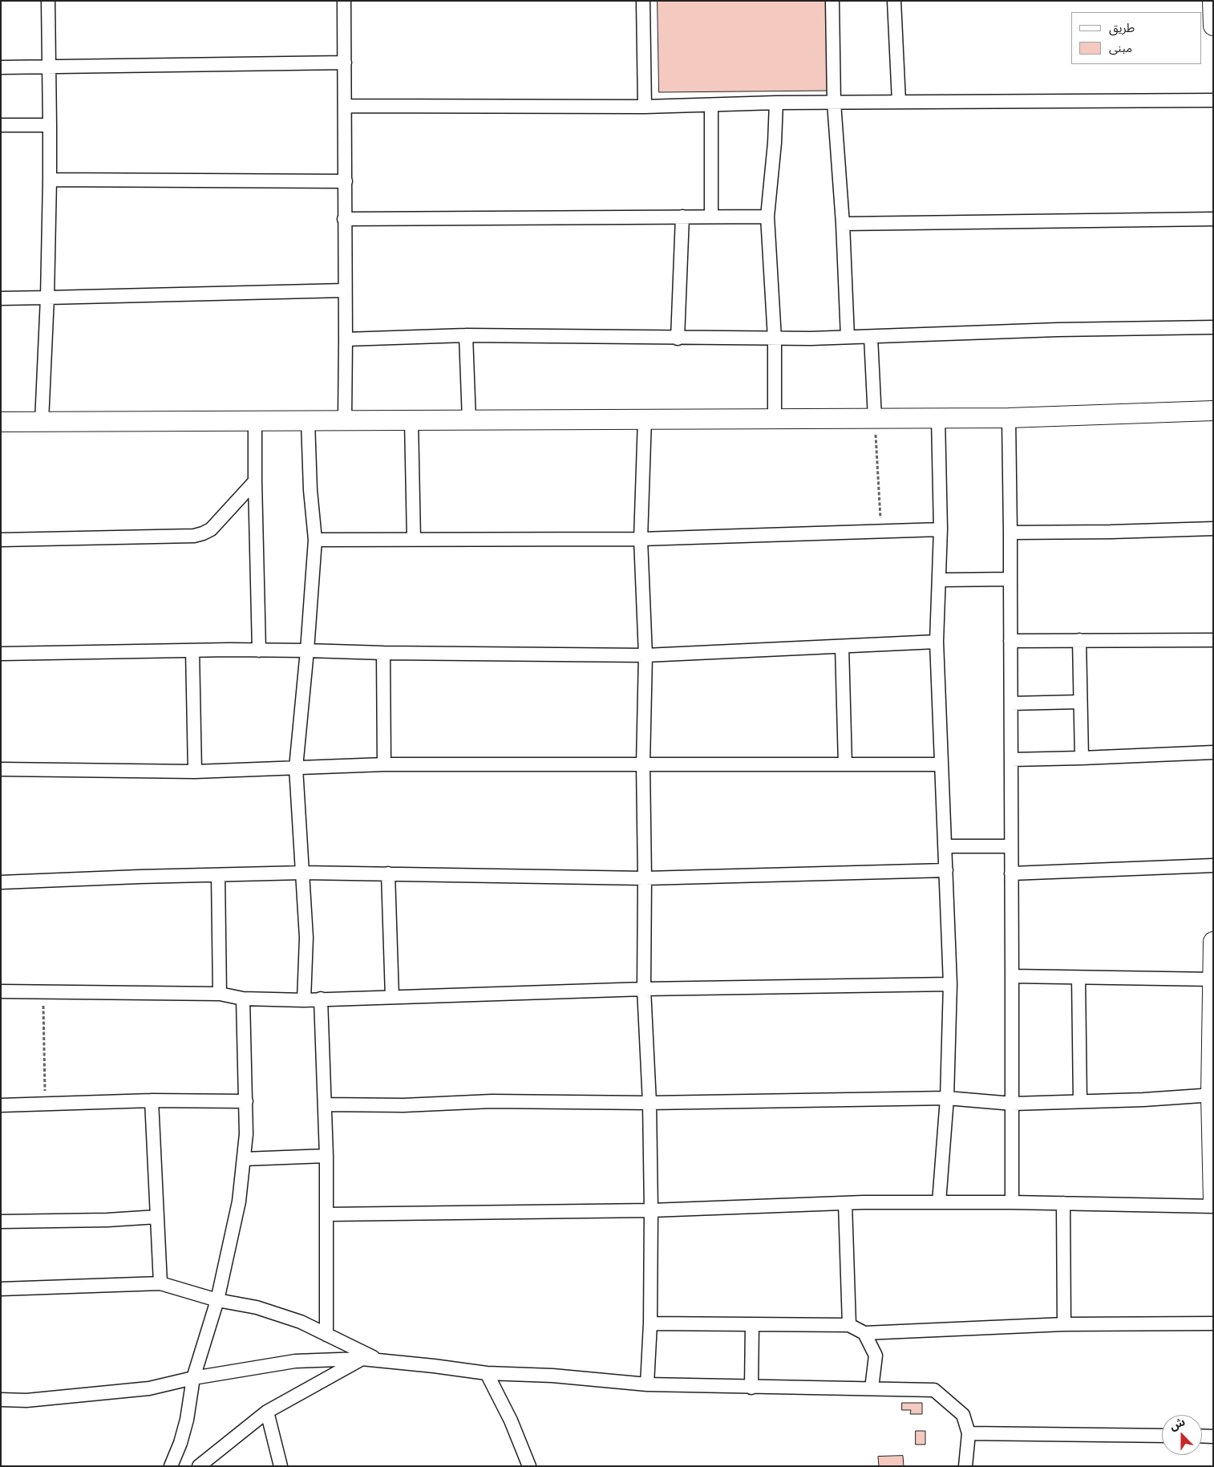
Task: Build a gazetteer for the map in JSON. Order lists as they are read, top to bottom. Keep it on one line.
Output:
{"legend":["طريق","مبنى"],"north":"top"}
